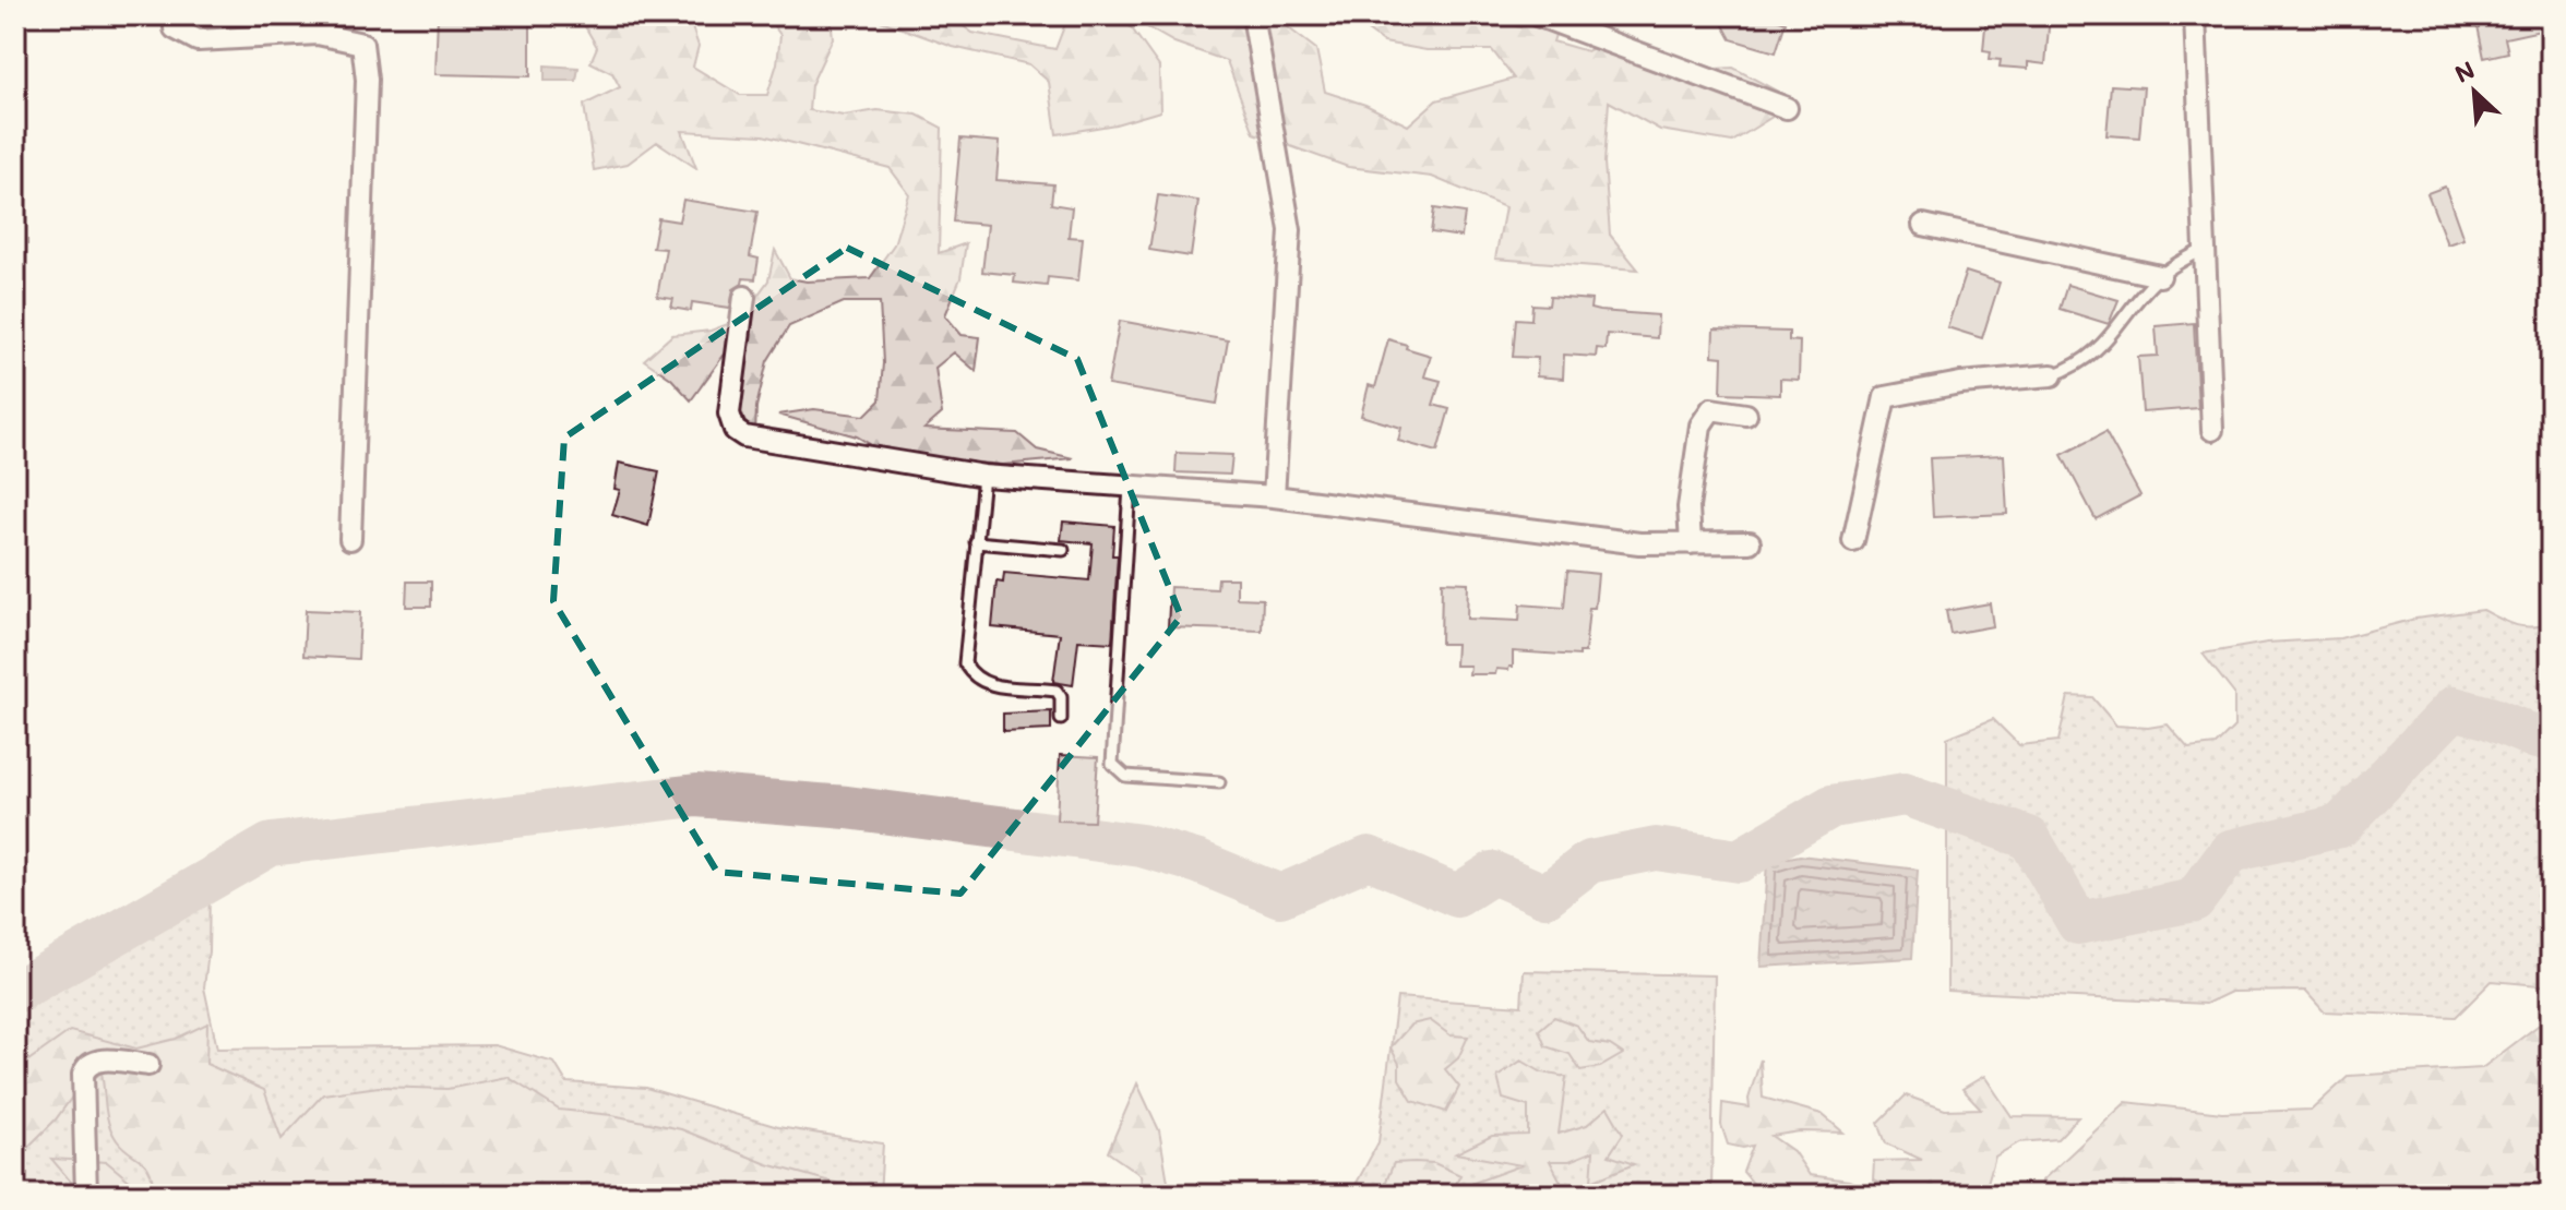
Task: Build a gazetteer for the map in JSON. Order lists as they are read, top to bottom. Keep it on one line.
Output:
{"north":"top left"}
